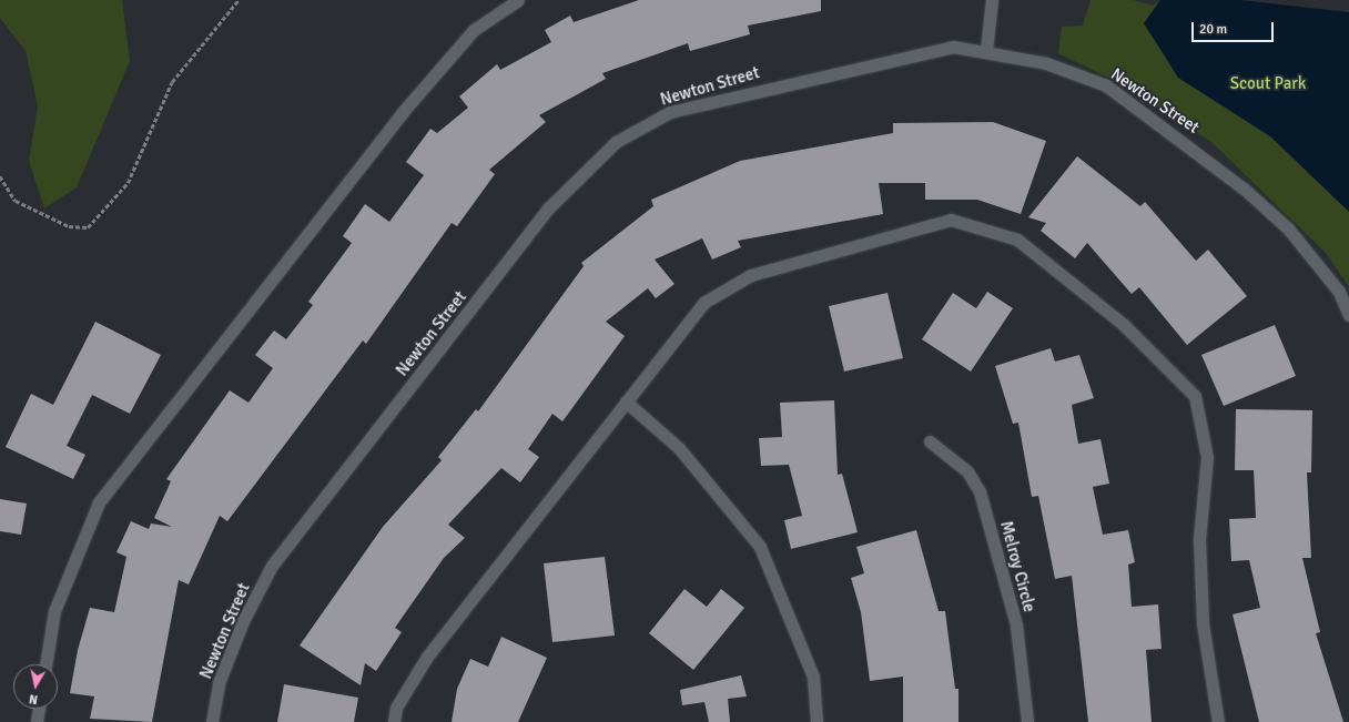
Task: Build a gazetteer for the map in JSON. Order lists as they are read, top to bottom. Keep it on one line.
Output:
{"streets":{"street":["Newton Street","Melroy Circle"]},"parks":["Scout Park"],"scale_bar":"20 m","north":"bottom"}
